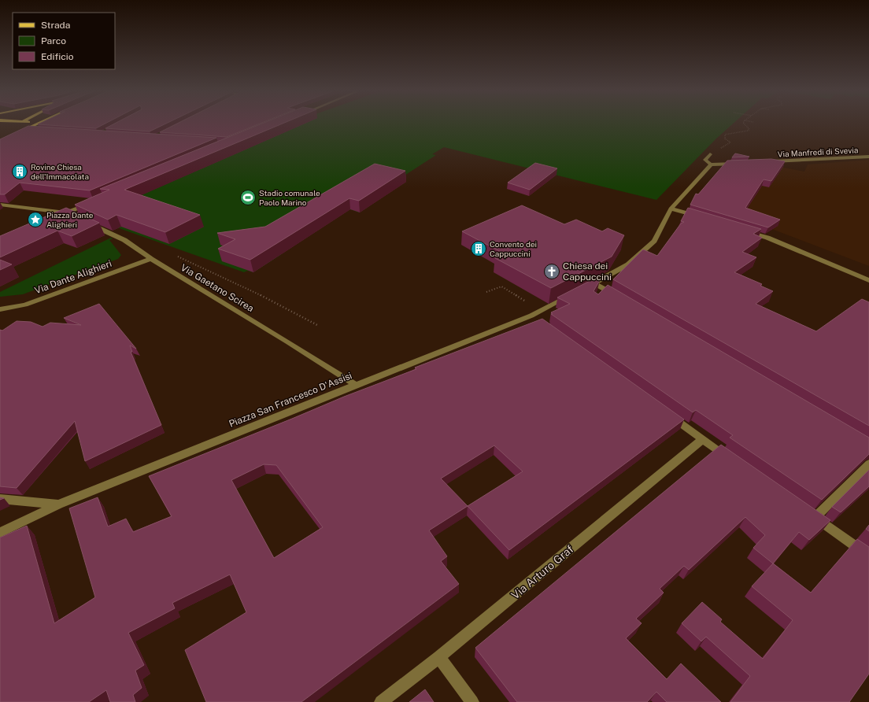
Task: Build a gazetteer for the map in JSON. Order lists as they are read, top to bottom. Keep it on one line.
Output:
{"streets":{"street":["Via Manfredi di Svevia","Via Dante Alighieri","Via Gaetano Scirea","Piazza San Francesco D'Assisi","Via Arturo Graf"]},"crossings":[["Via Dante Alighieri","Via Gaetano Scirea"],["Via Gaetano Scirea","Piazza San Francesco D'Assisi"]],"places":{"building":["Rovine Chiesa dell'Immacolata","Convento dei Cappuccini"],"sports":["Stadio comunale Paolo Marino"],"place":["Piazza Dante Alighieri"],"church":["Chiesa dei Cappuccini"]},"legend":["Strada","Parco","Edificio"]}
